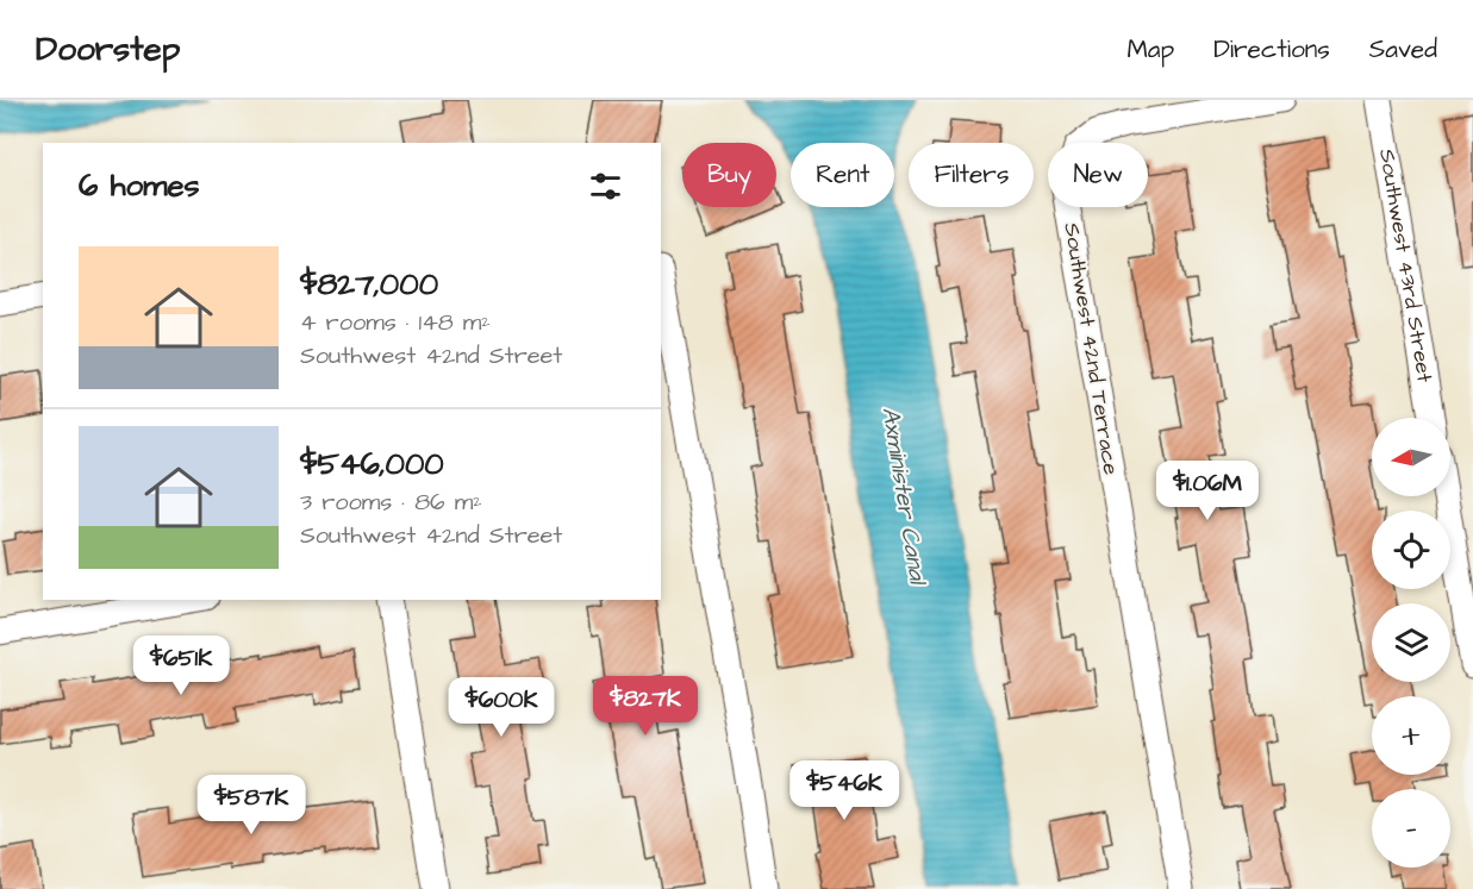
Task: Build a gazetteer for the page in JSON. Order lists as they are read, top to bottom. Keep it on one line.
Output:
{"streets":{"street":["Southwest 43rd Street","Southwest 42nd Terrace"]},"water":["Axminister Canal"],"north":"left","page":{"header":"Doorstep","nav":["Map","Directions","Saved"],"chip":["Buy","Rent","Filters","New"],"heading":"6 homes","list":[{"name":"$827,000","note":"4 rooms · 148 m² · Southwest 42nd Street"},{"name":"$546,000","note":"3 rooms · 86 m² · Southwest 42nd Street"}],"map_buttons":["+","−"],"price":["$1.06M","$651K","$827K","$600K","$546K","$587K"]}}
